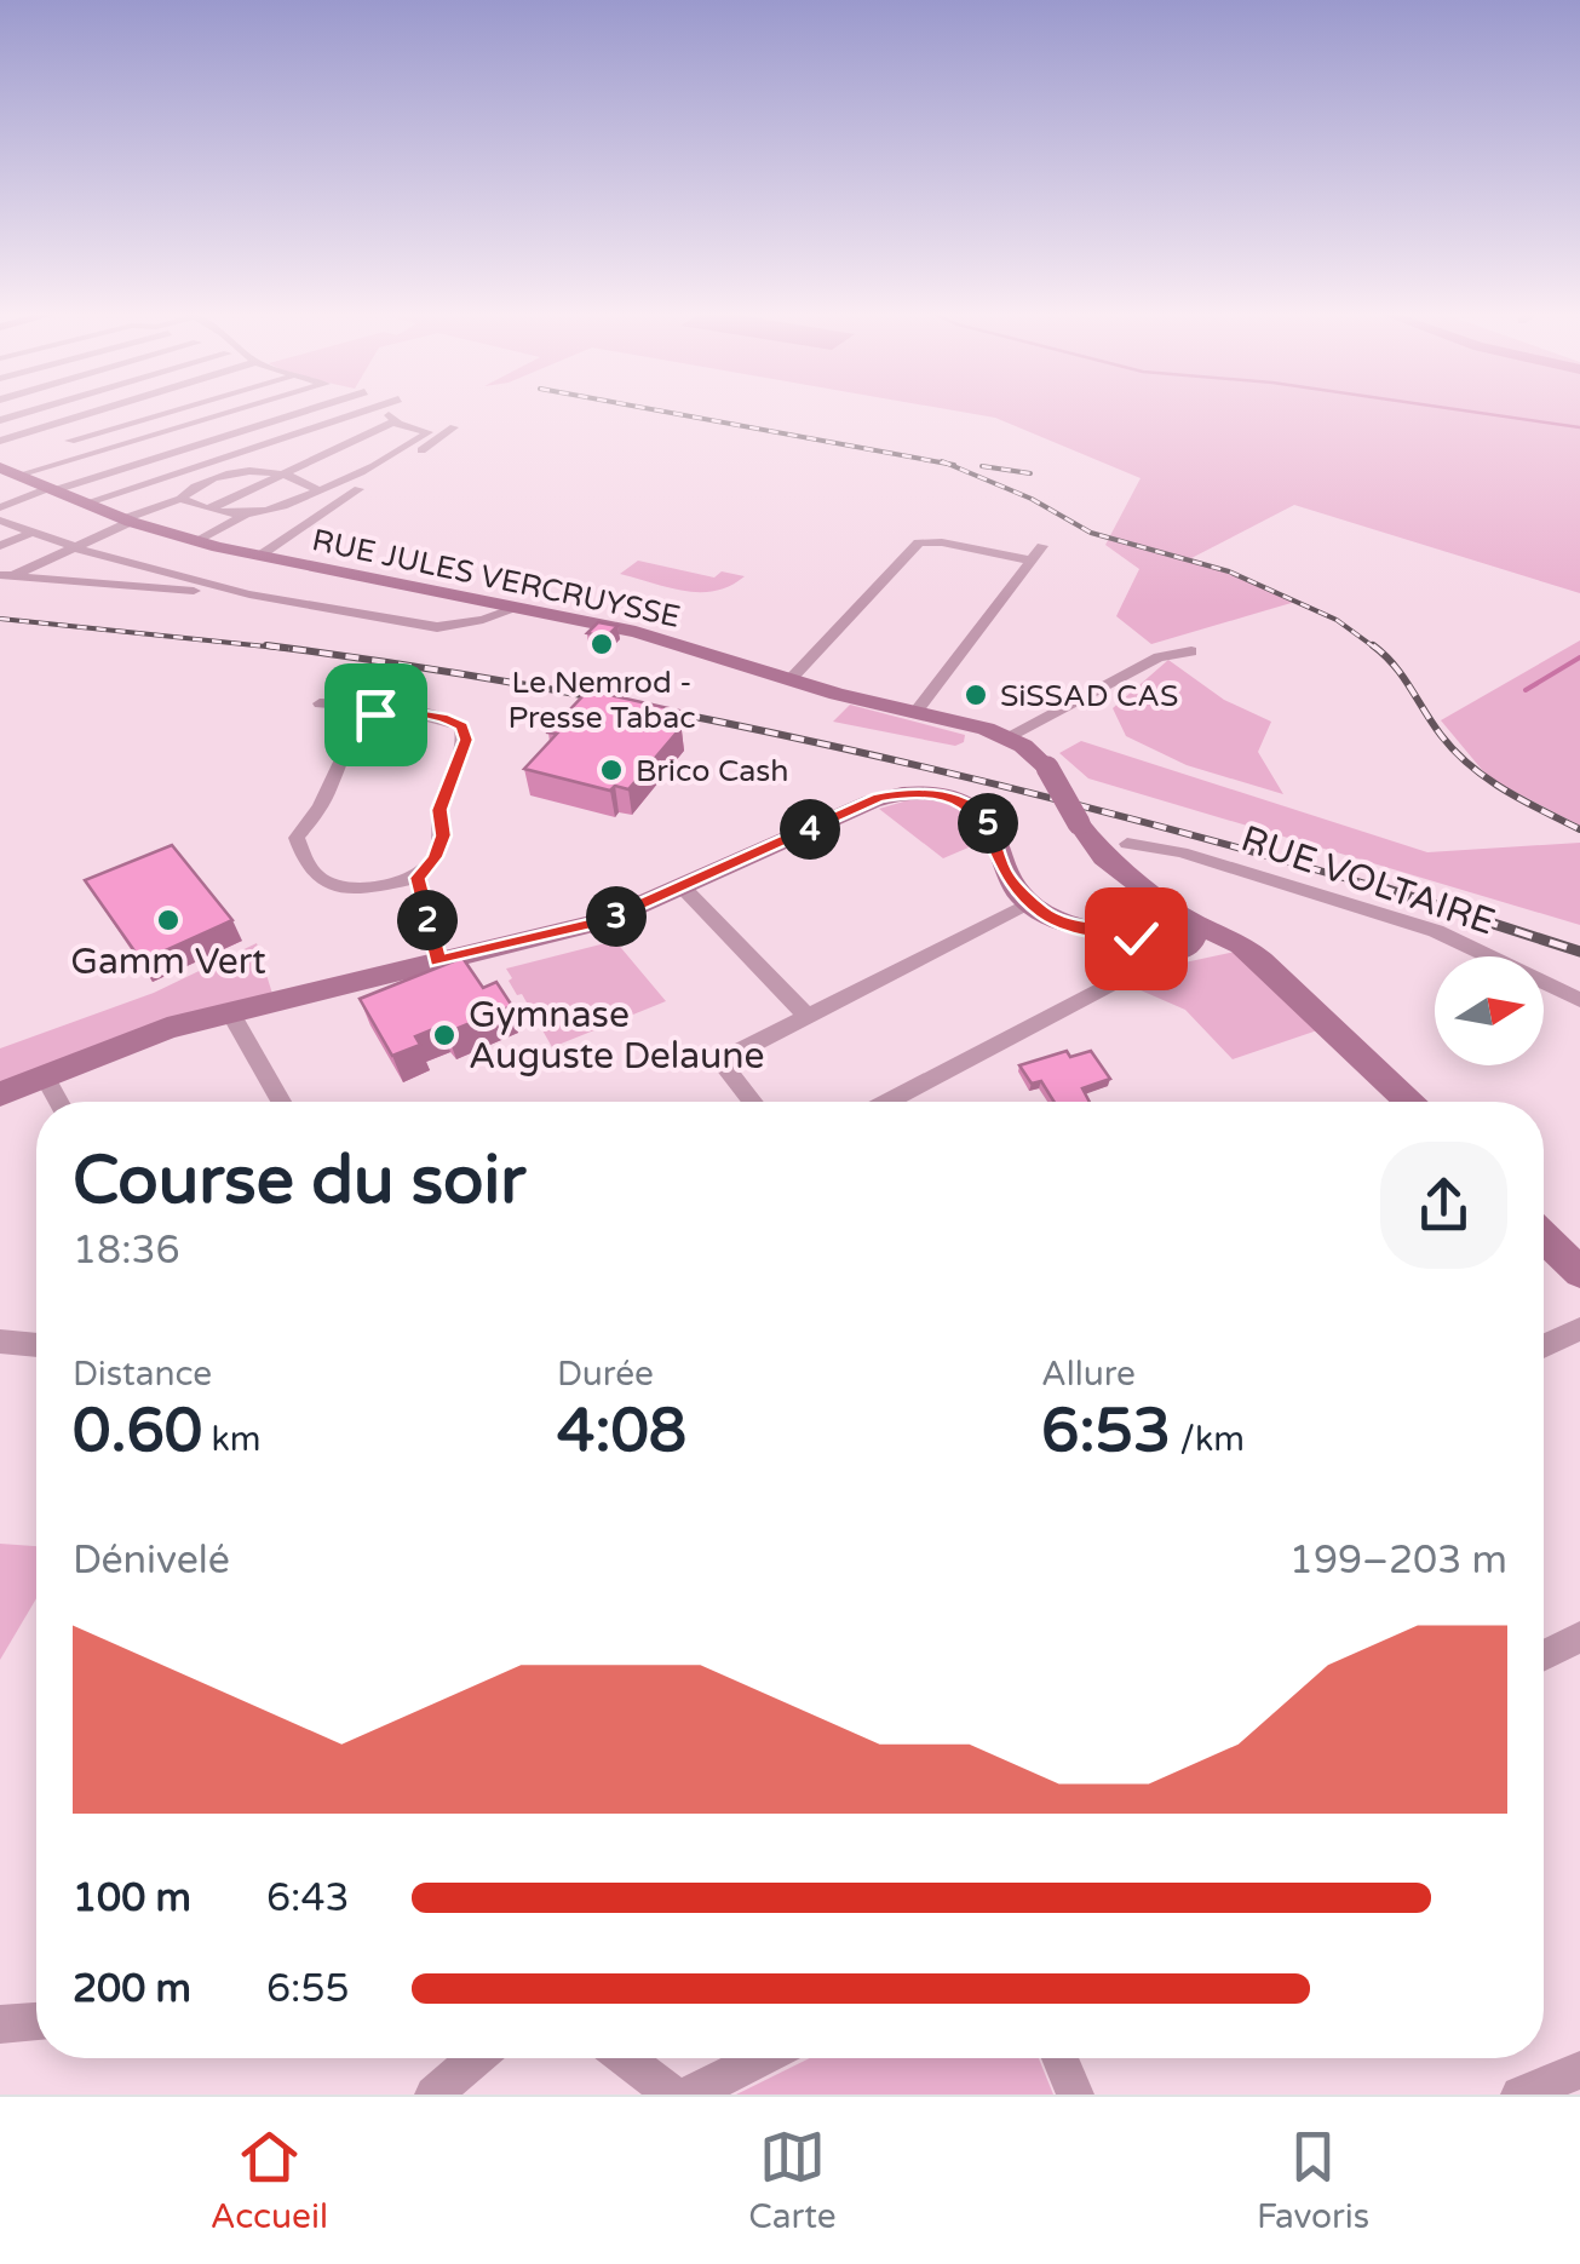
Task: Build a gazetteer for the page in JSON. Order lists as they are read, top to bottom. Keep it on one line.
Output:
{"streets":{"main road":["RUE JULES VERCRUYSSE"],"street":["RUE VOLTAIRE"]},"places":["Le Nemrod - Presse Tabac","SiSSAD CAS","Brico Cash","Gamm Vert","Gymnase Auguste Delaune"],"north":"right","page":{"pins":["5","4","3","2"],"heading":["Course du soir","18:36"],"stats":[["Distance","0.60 km"],["Durée","4:08"],["Allure","6:53 /km"]],"chart":["Dénivelé","199–203 m"],"list":[{"name":"100 m","note":"6:43"},{"name":"200 m","note":"6:55"}],"tabs":["Accueil","Carte","Favoris"]}}
